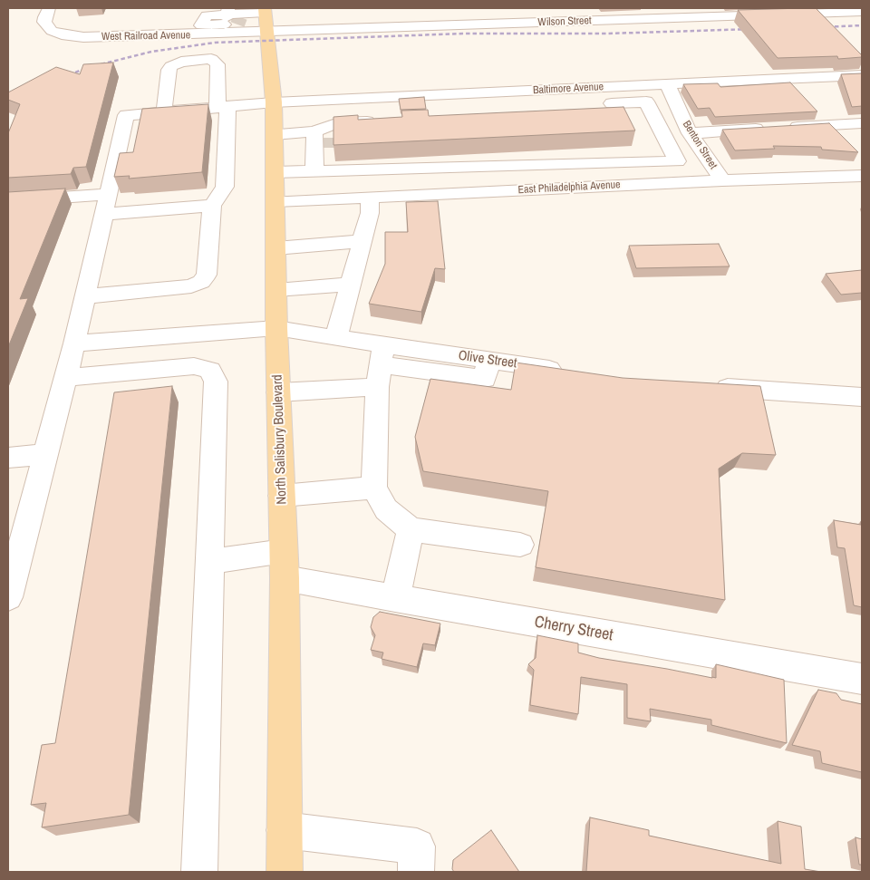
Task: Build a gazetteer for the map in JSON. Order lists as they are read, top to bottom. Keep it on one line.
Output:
{"streets":{"main road":["North Salisbury Boulevard"],"street":["Wilson Street","West Railroad Avenue","Baltimore Avenue","Benton Street","East Philadelphia Avenue","Olive Street","Cherry Street"]},"crossings":[["Wilson Street","West Railroad Avenue"],["Wilson Street","North Salisbury Boulevard"],["West Railroad Avenue","North Salisbury Boulevard"],["Baltimore Avenue","Benton Street"],["Baltimore Avenue","North Salisbury Boulevard"],["Benton Street","East Philadelphia Avenue"],["East Philadelphia Avenue","North Salisbury Boulevard"],["North Salisbury Boulevard","Cherry Street"]]}
